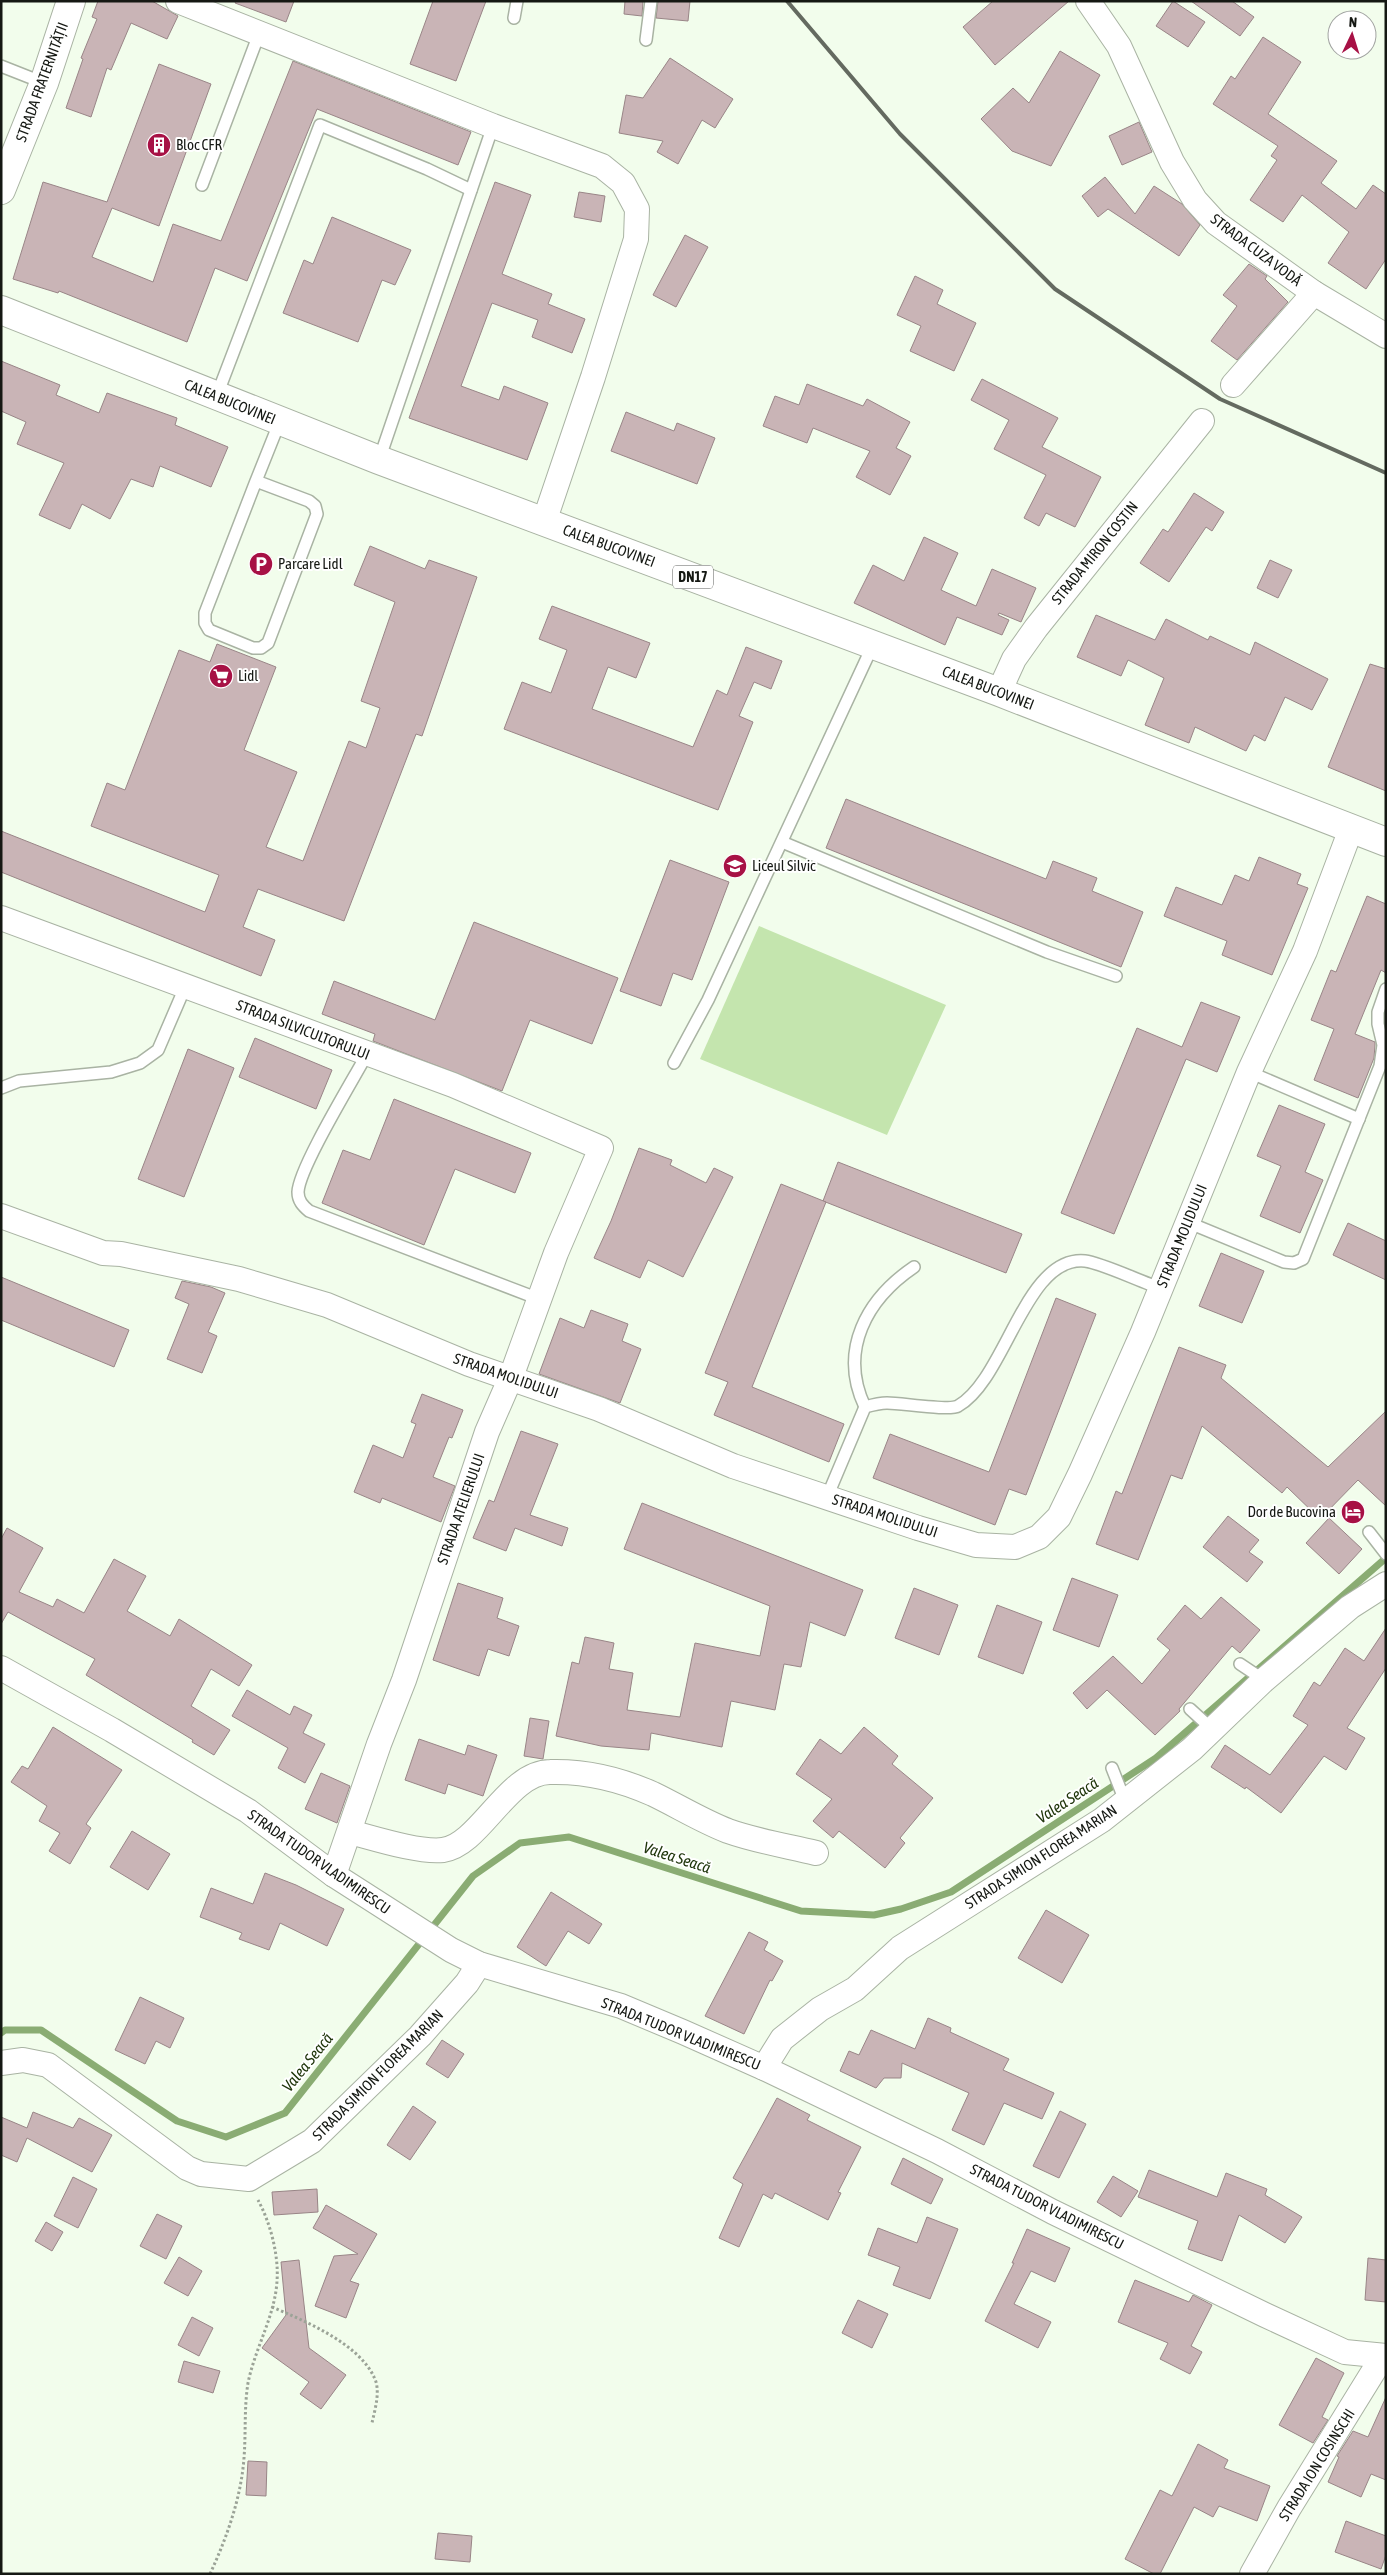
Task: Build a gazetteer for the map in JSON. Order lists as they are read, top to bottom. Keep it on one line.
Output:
{"streets":{"main road":["STRADA FRATERNITĂȚII","CALEA BUCOVINEI","DN17"],"street":["STRADA CUZA VODĂ","STRADA MIRON COSTIN","STRADA SILVICULTORULUI","STRADA MOLIDULUI","STRADA ATELIERULUI","STRADA SIMION FLOREA MARIAN","STRADA TUDOR VLADIMIRESCU","STRADA ION COSINSCHI"]},"crossings":[["CALEA BUCOVINEI","STRADA MIRON COSTIN"],["CALEA BUCOVINEI","STRADA MOLIDULUI"],["STRADA SILVICULTORULUI","STRADA ATELIERULUI"],["STRADA MOLIDULUI","STRADA ATELIERULUI"],["STRADA ATELIERULUI","STRADA TUDOR VLADIMIRESCU"],["STRADA SIMION FLOREA MARIAN","STRADA TUDOR VLADIMIRESCU"],["STRADA TUDOR VLADIMIRESCU","STRADA ION COSINSCHI"]],"water":["Valea Seacă"],"places":{"building":["Bloc CFR"],"parking":["Parcare Lidl"],"supermarket":["Lidl"],"school or university":["Liceul Silvic"],"hotel":["Dor de Bucovina"]},"north":"top"}
